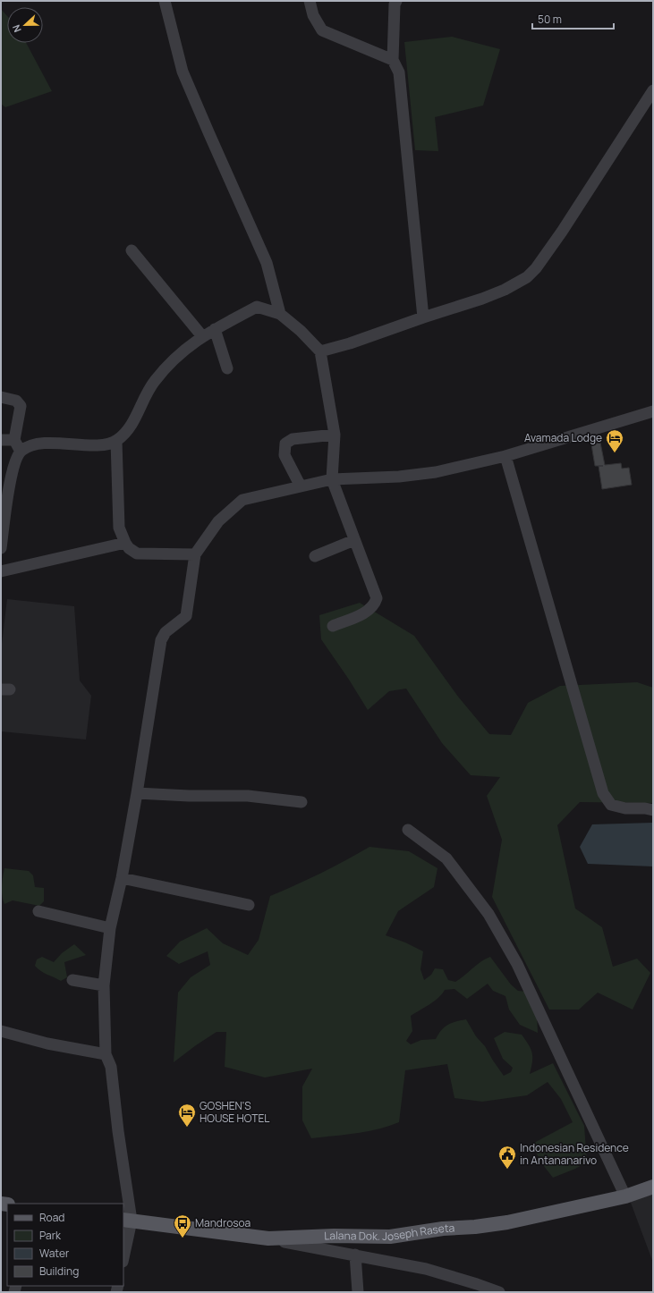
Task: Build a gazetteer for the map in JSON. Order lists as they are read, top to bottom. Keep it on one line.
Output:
{"streets":{"main road":["Lalana Dok. Joseph Raseta"]},"places":{"hotel":["Avamada Lodge","GOSHEN'S HOUSE HOTEL"],"public building":["Indonesian Residence in Antananarivo"],"bus stop":["Mandrosoa"]},"legend":["Road","Park","Water","Building"],"scale_bar":"50 m","north":"left"}
